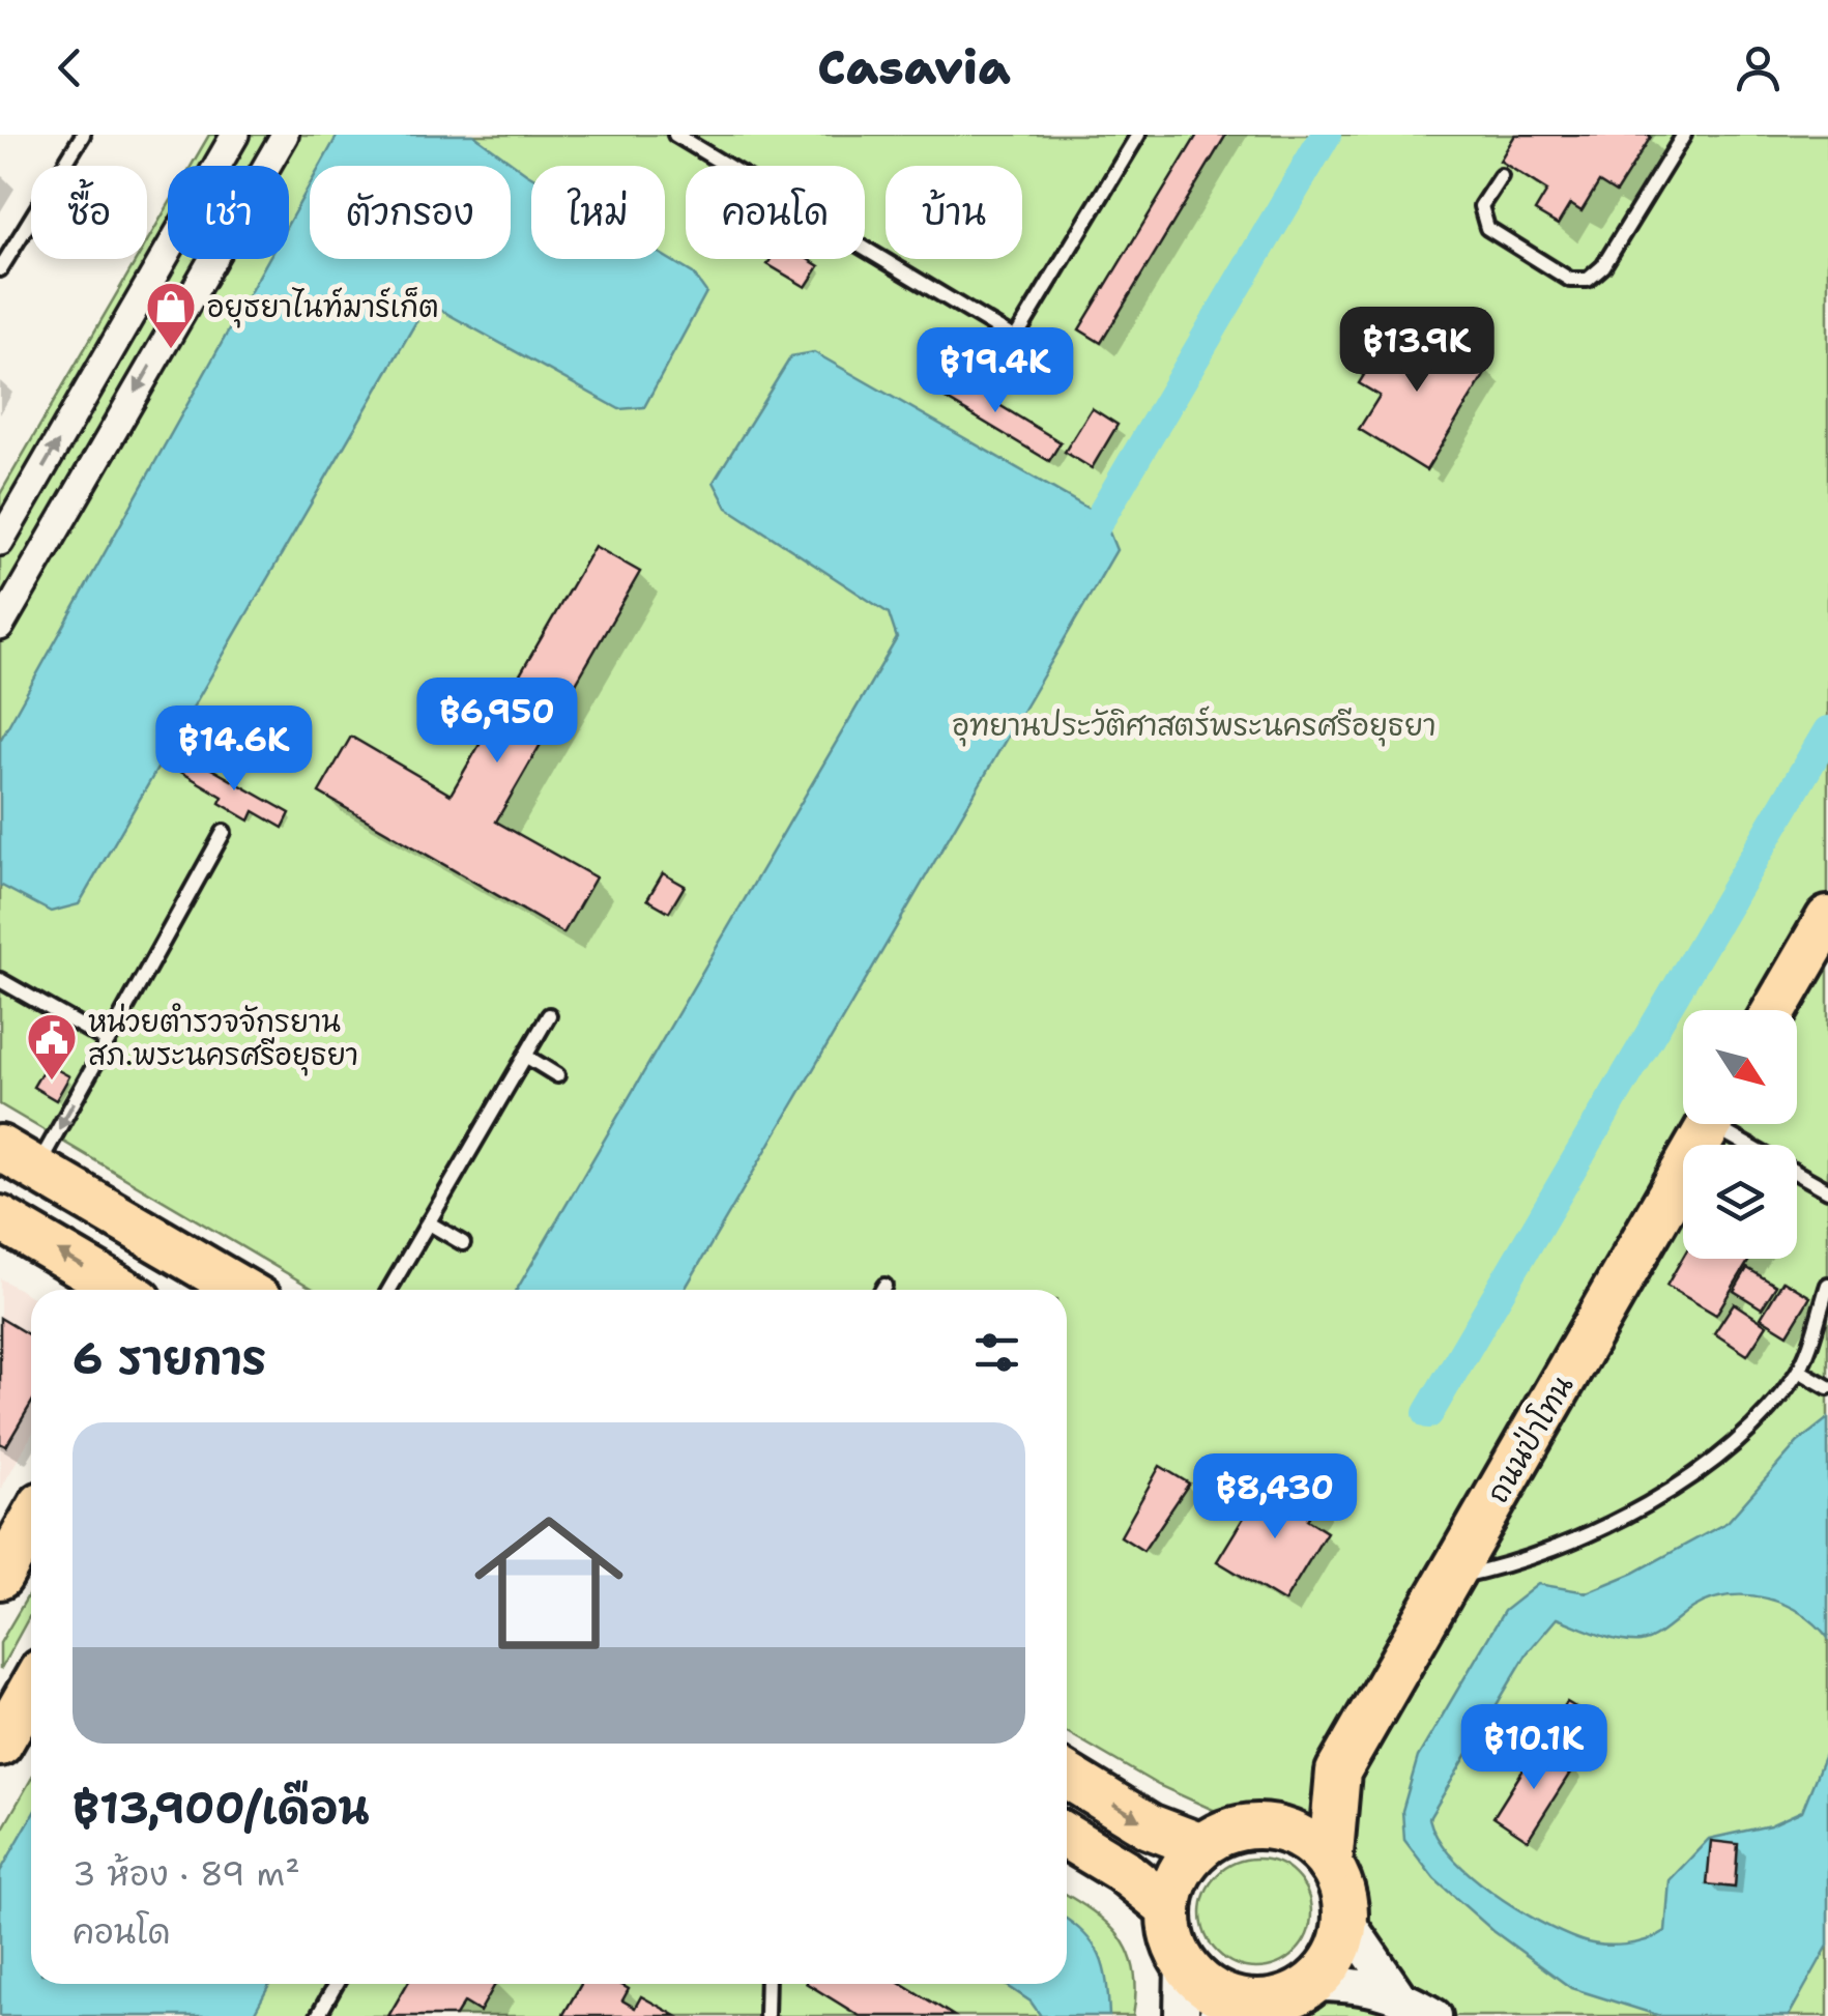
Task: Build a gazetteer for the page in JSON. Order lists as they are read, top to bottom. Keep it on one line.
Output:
{"streets":{"main road":["ถนนป่าโทน"]},"parks":["อุทยานประวัติศาสตร์พระนครศรีอยุธยา"],"places":{"shop":["อยุธยาไนท์มาร์เก็ต"],"public building":["หน่วยตำรวจจักรยาน สภ.พระนครศรีอยุธยา"]},"north":"bottom right","page":{"header":"Casavia","chip":["ซื้อ","เช่า","ตัวกรอง","ใหม่","คอนโด","บ้าน"],"price":["฿13.9K","฿19.4K","฿6,950","฿14.6K","฿8,430","฿10.1K"],"heading":"6 รายการ","list":[{"name":"฿13,900/เดือน","note":"3 ห้อง · 89 m² · คอนโด"}]}}
